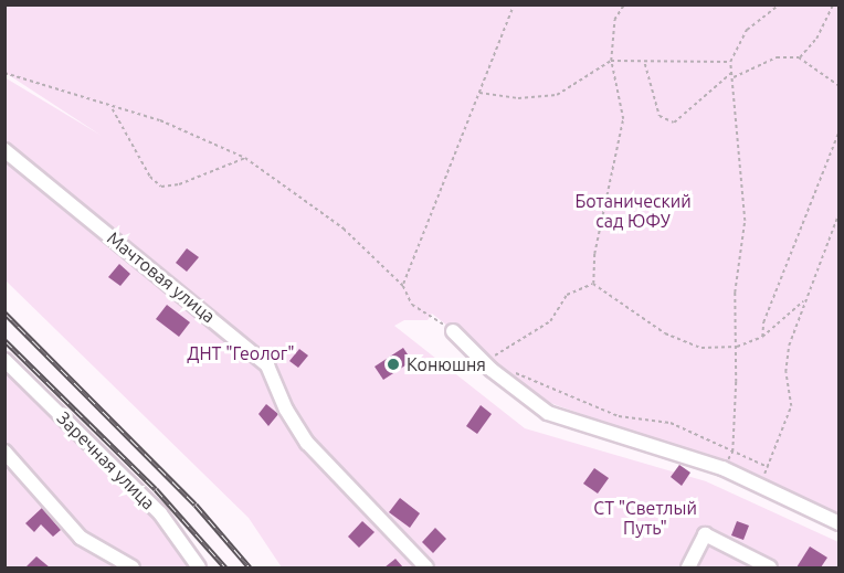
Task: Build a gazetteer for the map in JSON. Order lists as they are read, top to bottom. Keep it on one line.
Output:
{"streets":{"street":["Мачтовая улица","Заречная улица"]},"parks":["Ботанический сад ЮФУ","ДНТ \"Геолог\"","СТ \"Светлый Путь\""],"places":["Конюшня"]}
